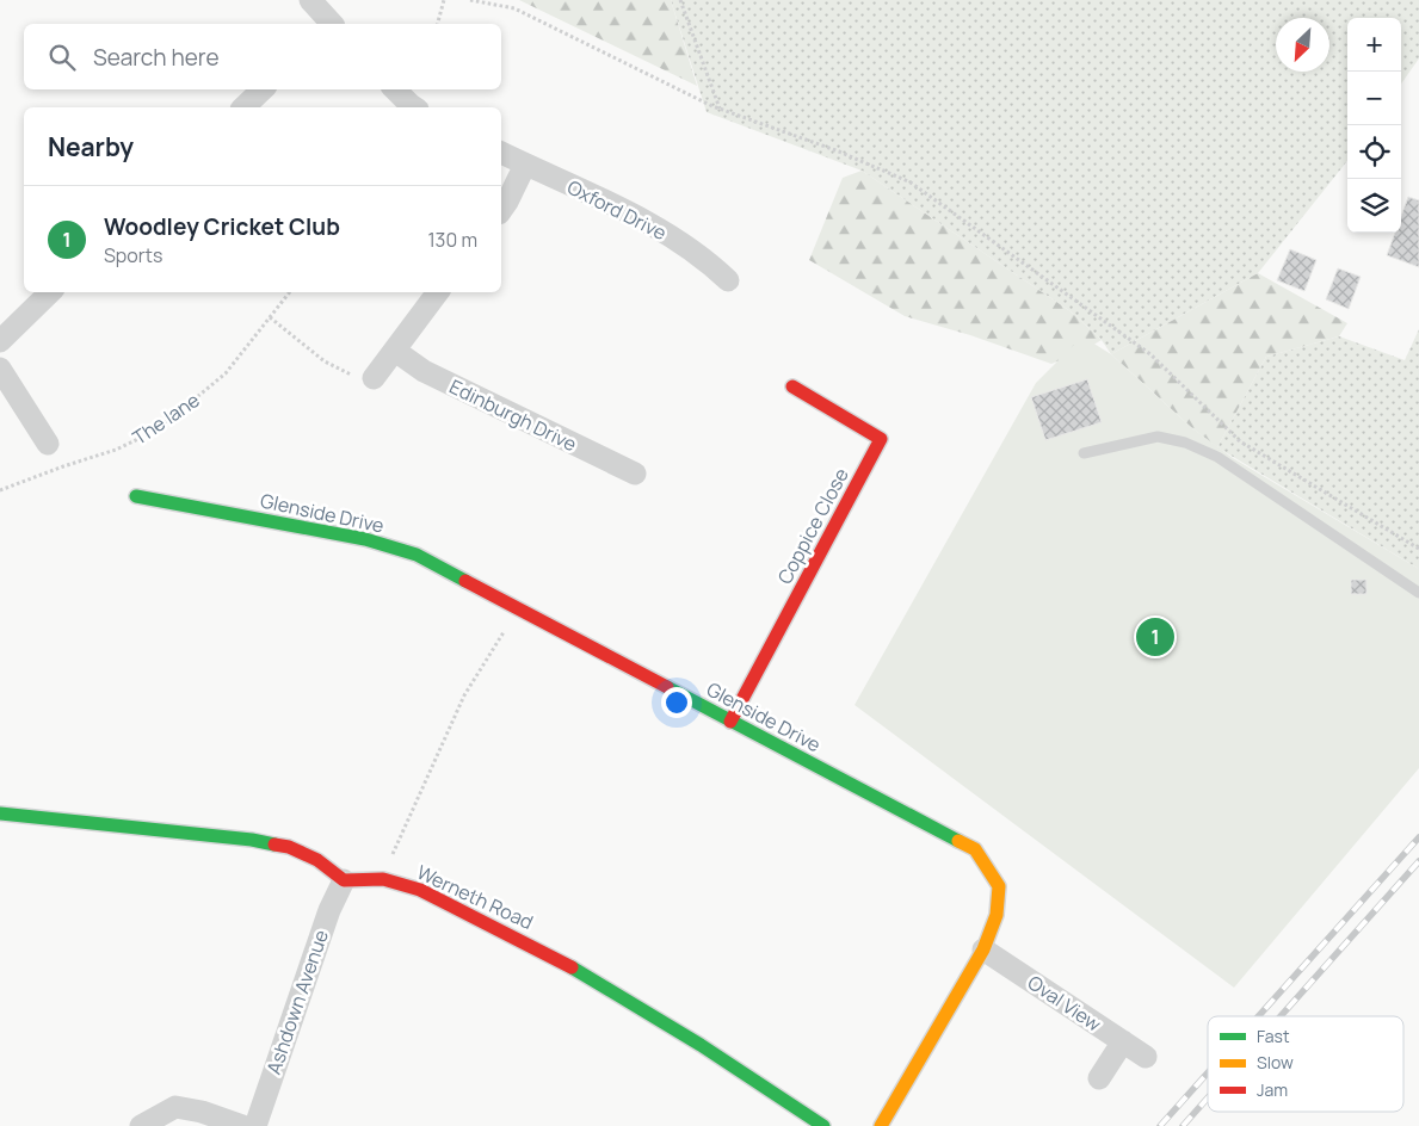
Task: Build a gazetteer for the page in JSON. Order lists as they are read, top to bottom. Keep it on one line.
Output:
{"streets":{"street":["Oxford Drive","Edinburgh Drive","Glenside Drive","Coppice Close","Werneth Road","Ashdown Avenue","Oval View"],"path":["The lane"]},"crossings":[["Glenside Drive","Coppice Close"],["Glenside Drive","Oval View"],["Werneth Road","Ashdown Avenue"]],"legend":["Fast","Slow","Jam"],"north":"bottom left","page":{"map_buttons":["+","−"],"search":"Search here","heading":"Nearby","list":[{"mark":"1","name":"Woodley Cricket Club","note":"Sports","value":"130 m"}],"pins":"1"}}
